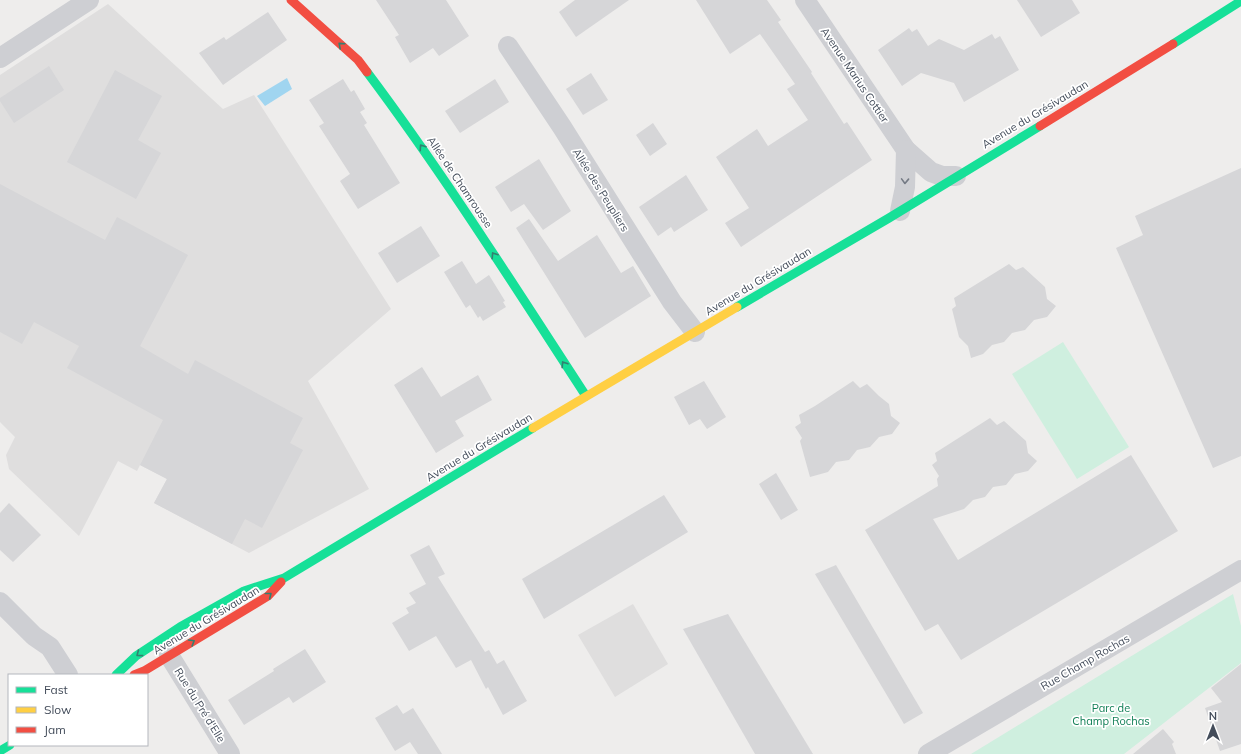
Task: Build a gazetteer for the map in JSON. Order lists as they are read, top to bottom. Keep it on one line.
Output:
{"streets":{"street":["Avenue Marius Cottier","Avenue du Grésivaudan","Allée de Chamrousse","Allée des Peupliers","Rue Champ Rochas","Rue du Pré d'Elle"]},"crossings":[["Avenue Marius Cottier","Avenue du Grésivaudan"],["Avenue du Grésivaudan","Allée de Chamrousse"],["Avenue du Grésivaudan","Allée des Peupliers"],["Avenue du Grésivaudan","Rue du Pré d'Elle"]],"one_way":["Allée de Chamrousse"],"parks":["Parc de Champ Rochas"],"legend":["Fast","Slow","Jam"],"north":"top"}
